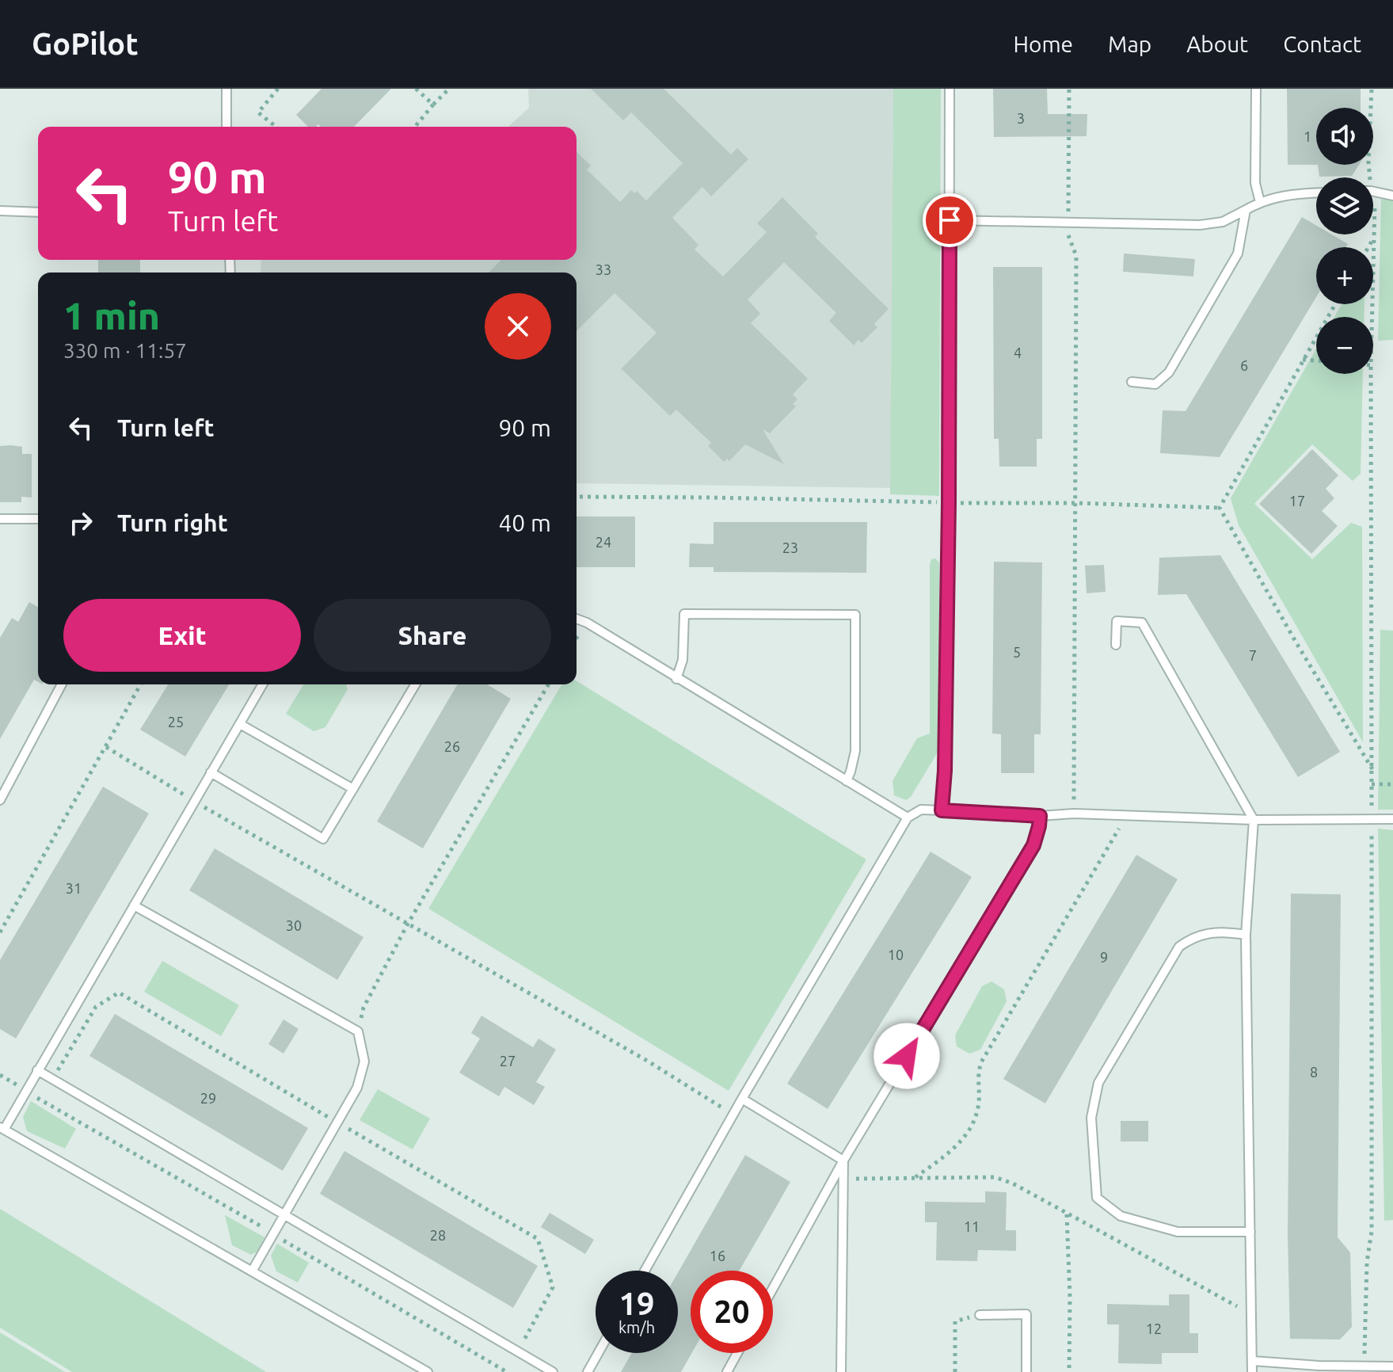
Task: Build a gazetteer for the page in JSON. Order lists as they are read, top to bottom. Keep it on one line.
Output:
{"house_numbers":["3","1","33","4","6","17","24","23","5","7","25","26","31","30","10","9","27","8","29","11","28","16","12"],"page":{"header":"GoPilot","nav":["Home","Map","About","Contact"],"map_buttons":["+","−"],"turn":["90 m","Turn left"],"heading":["1 min","330 m · 11:57"],"list":[{"name":"Turn left","value":"90 m"},{"name":"Turn right","value":"40 m"}],"buttons":["Exit","Share"],"speed":"19 km/h","limit":"20"}}
